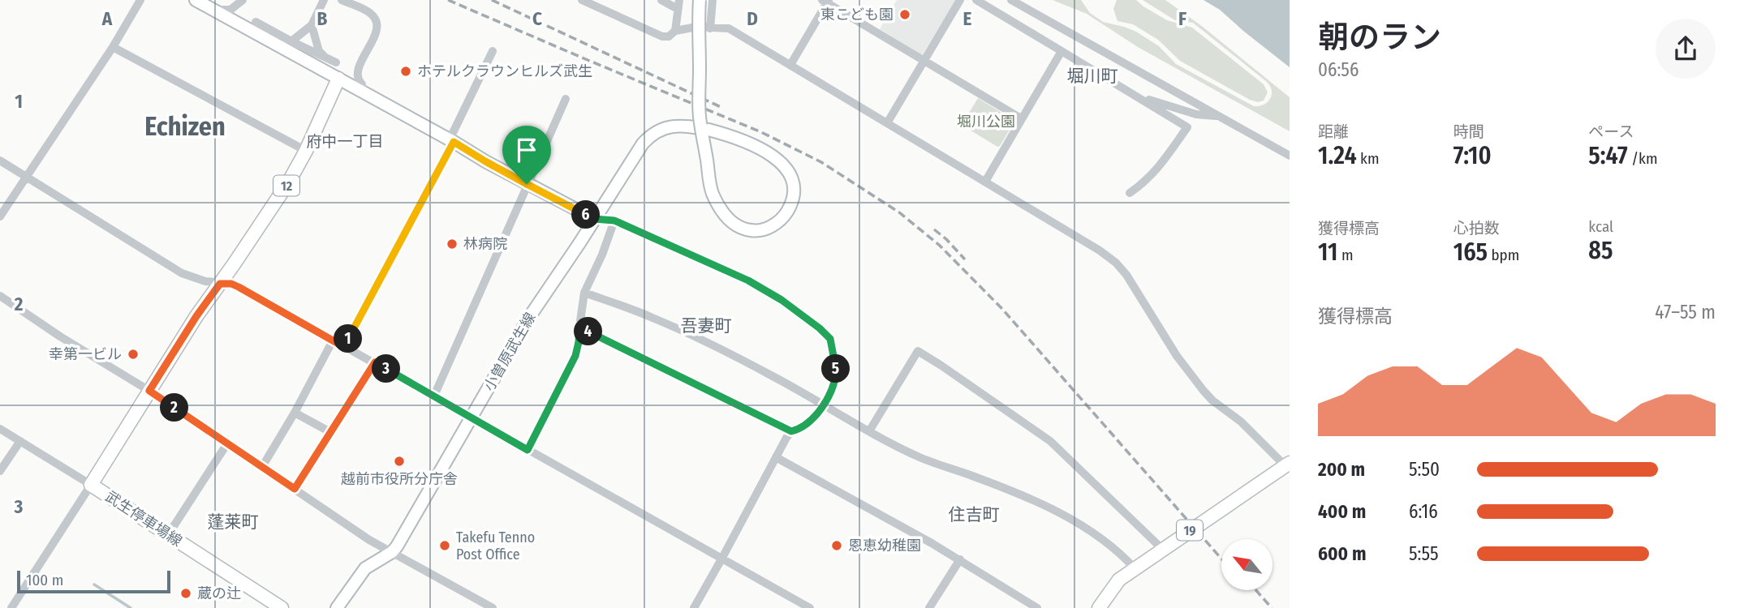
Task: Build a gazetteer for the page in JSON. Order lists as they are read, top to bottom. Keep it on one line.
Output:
{"streets":{"main road":["12","小曽原武生線","武生停車場線","19"]},"districts":["堀川町","Echizen","府中一丁目","吾妻町","住吉町","蓬莱町"],"parks":["堀川公園"],"places":["東こども園","ホテルクラウンヒルズ武生","林病院","幸第一ビル","越前市役所分庁舎","Takefu Tenno Post Office","恩恵幼稚園","蔵の辻"],"scale_bar":"100 m","north":"top left","page":{"heading":["朝のラン","06:56"],"stats":[["距離","1.24 km"],["時間","7:10"],["ペース","5:47 /km"],["獲得標高","11 m"],["心拍数","165 bpm"],["kcal","85"]],"pins":["6","4","1","3","5","2"],"chart":["獲得標高","47–55 m"],"list":[{"name":"200 m","note":"5:50"},{"name":"400 m","note":"6:16"},{"name":"600 m","note":"5:55"}],"scale":"100 m"},"grid":{"columns":["A","B","C","D","E","F"],"rows":["1","2","3"]}}
